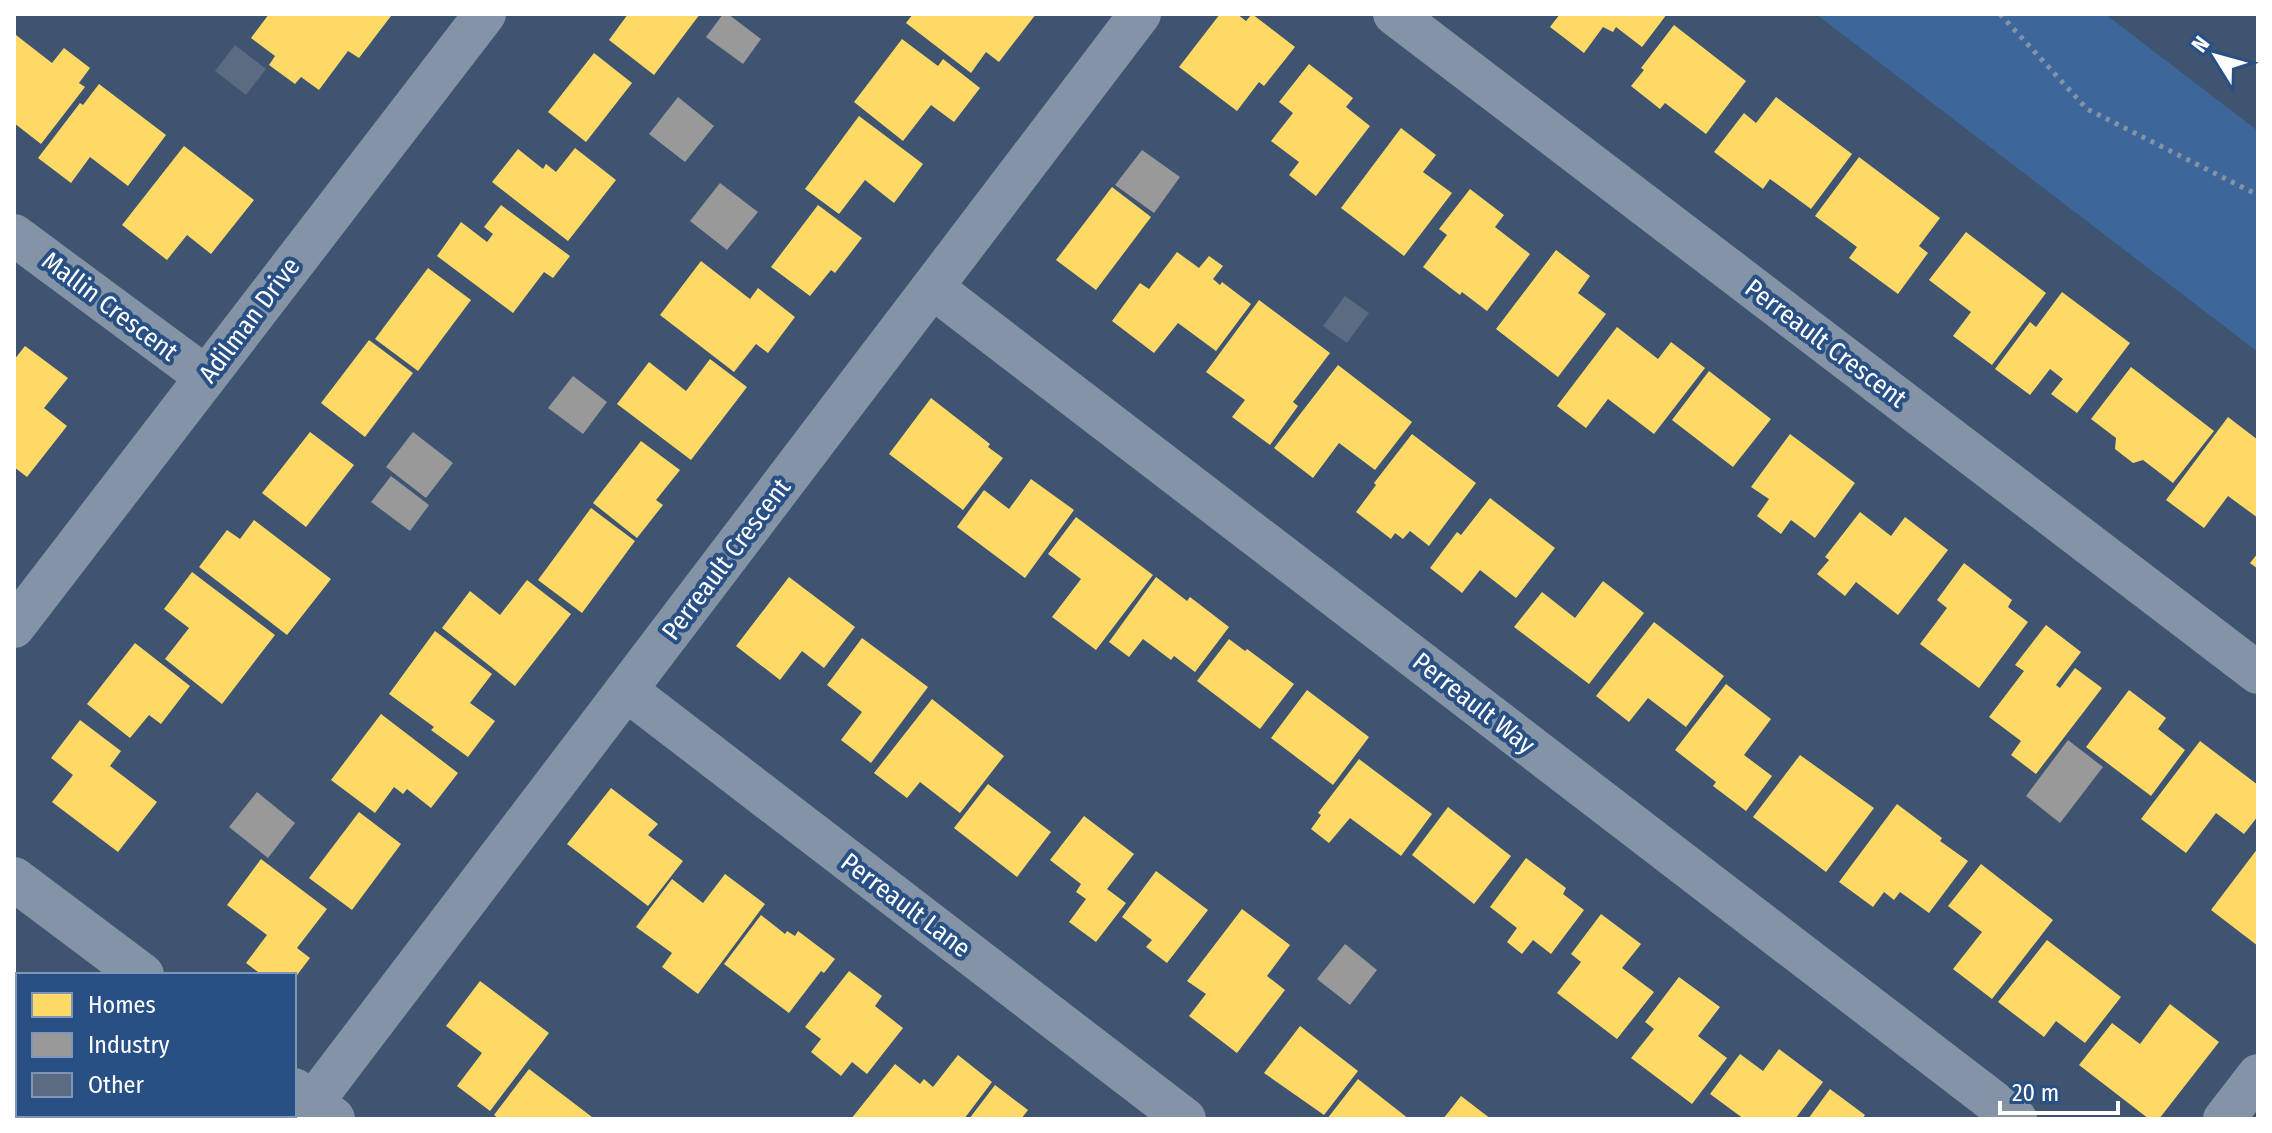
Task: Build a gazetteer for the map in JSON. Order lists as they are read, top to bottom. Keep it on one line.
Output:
{"streets":{"street":["Mallin Crescent","Adilman Drive","Perreault Crescent","Perreault Way","Perreault Lane"]},"crossings":[["Mallin Crescent","Adilman Drive"],["Perreault Crescent","Perreault Way"],["Perreault Crescent","Perreault Lane"]],"legend":["Homes","Industry","Other"],"scale_bar":"20 m","north":"top left"}
